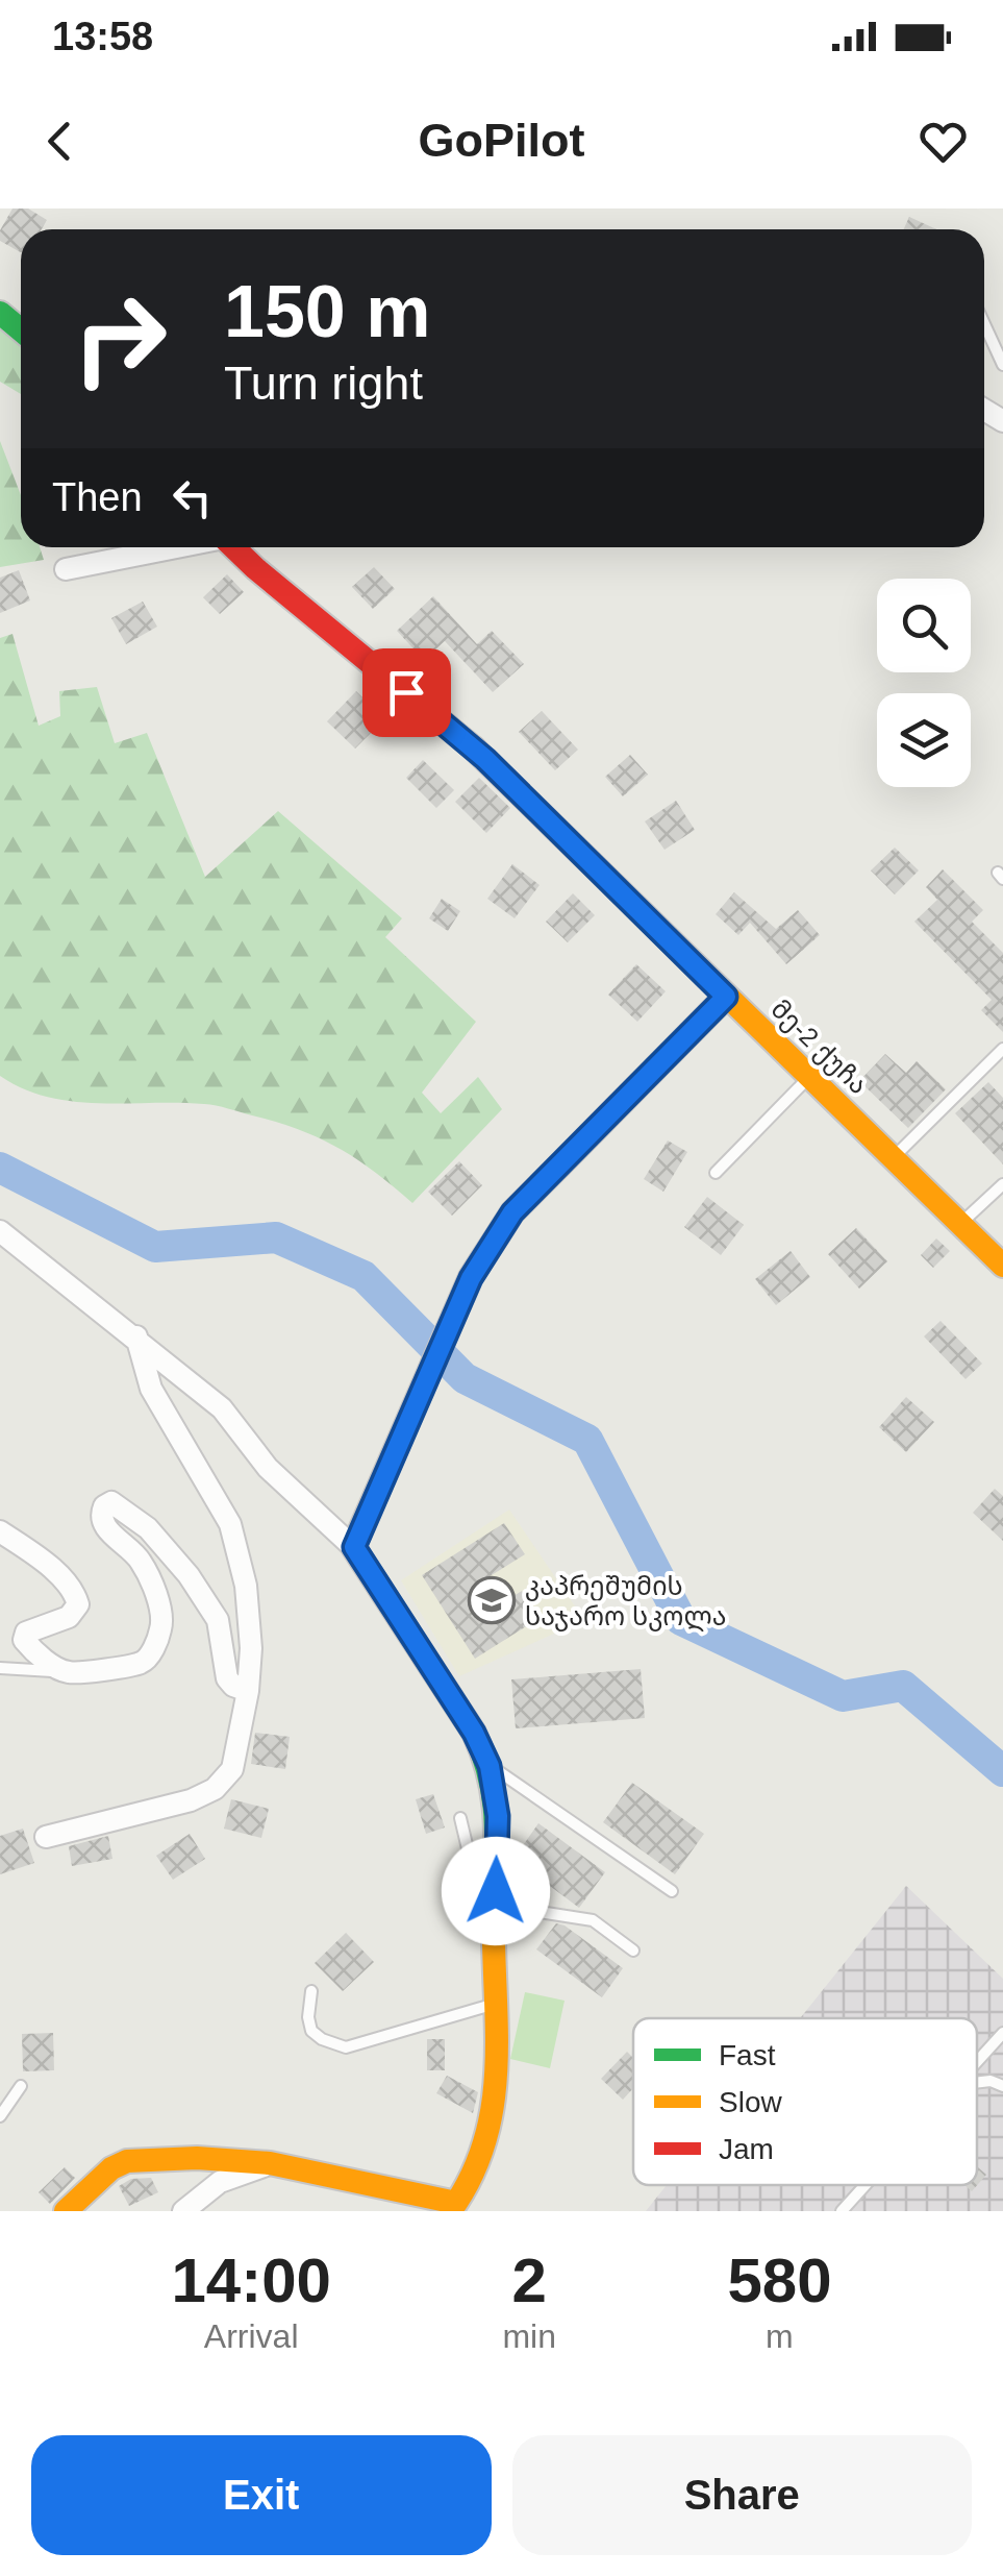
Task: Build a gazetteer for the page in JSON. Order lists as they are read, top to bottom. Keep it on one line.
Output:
{"streets":{"street":["მე-2 ქუჩა"]},"places":{"school or university":["კაპრეშუმის საჯარო სკოლა"]},"legend":["Fast","Slow","Jam"],"page":{"status":"13:58","header":"GoPilot","turn":["150 m","Turn right"],"then":"Then","eta":["14:00","Arrival","2","min","580","m"],"buttons":["Exit","Share"]}}
